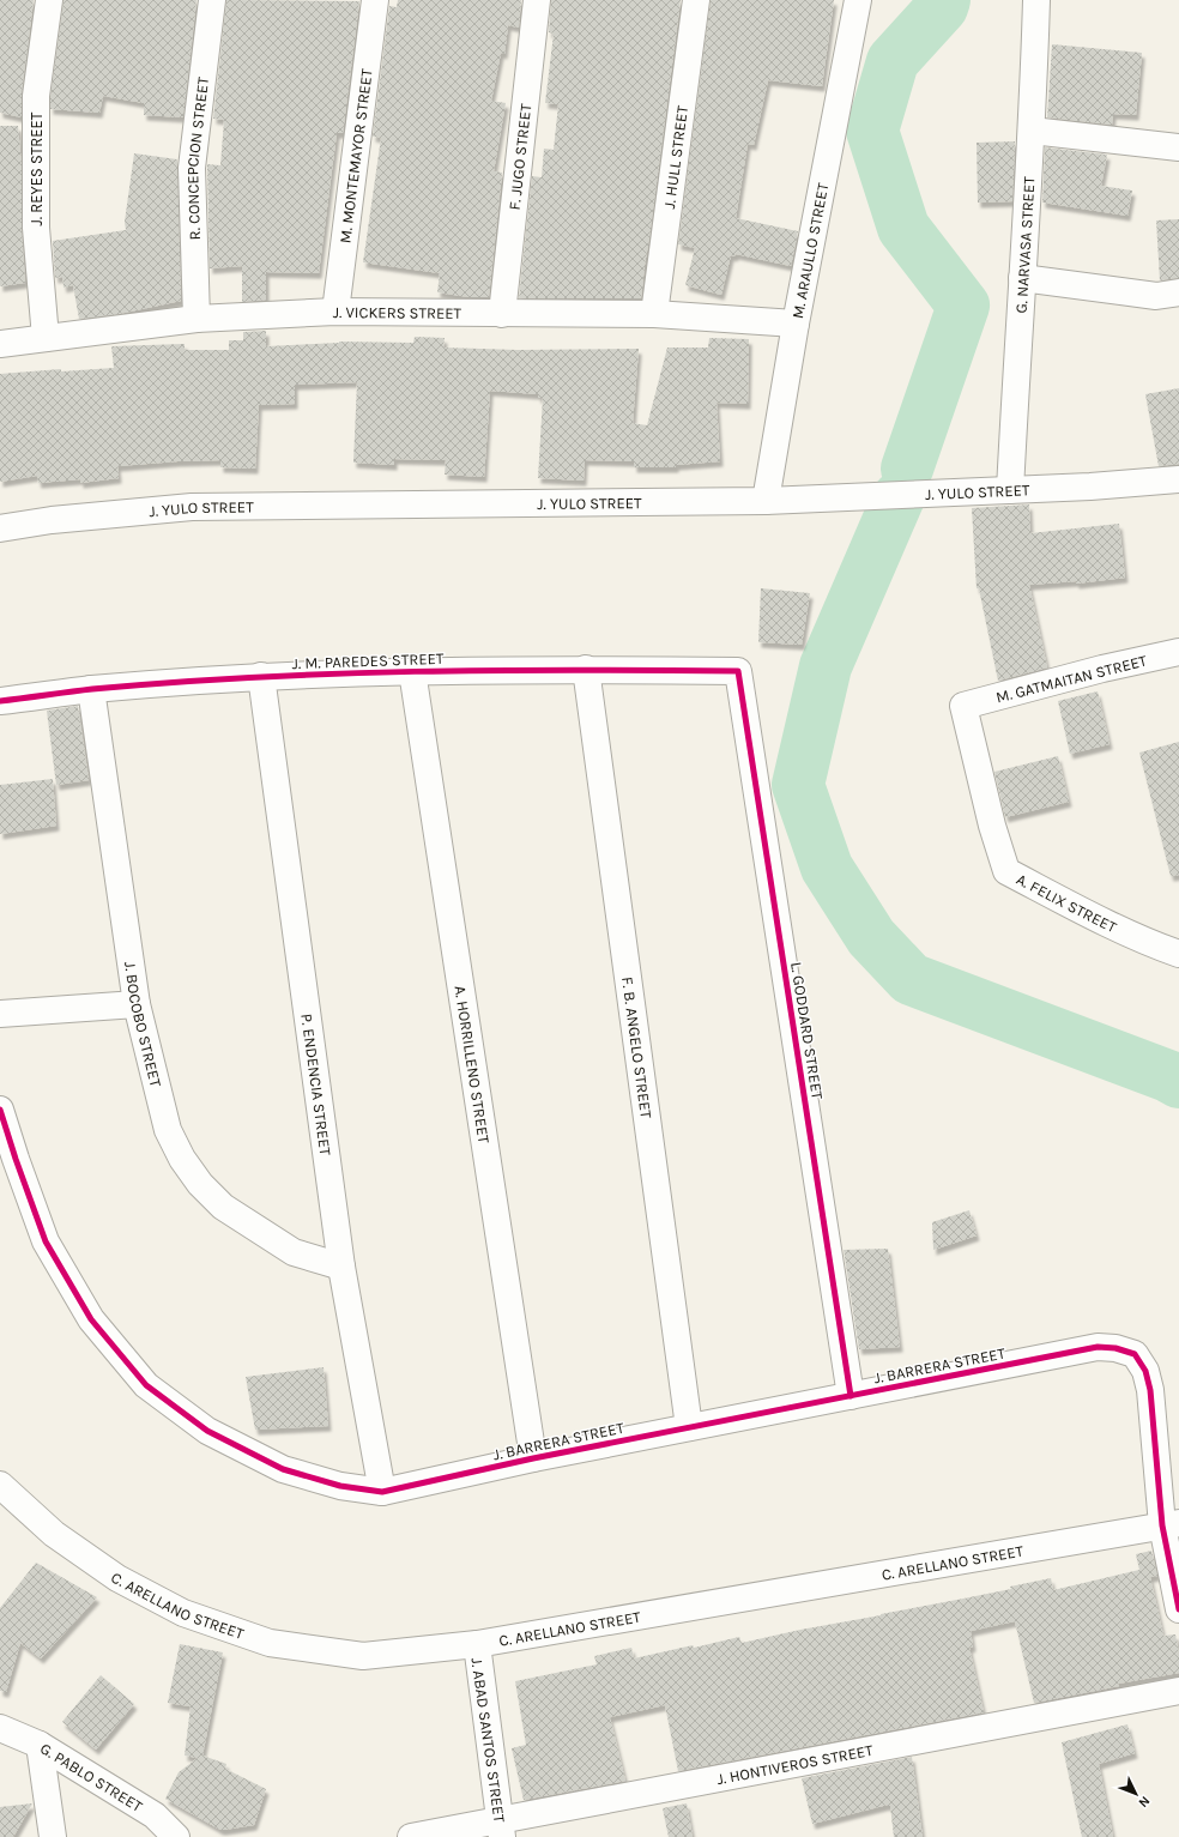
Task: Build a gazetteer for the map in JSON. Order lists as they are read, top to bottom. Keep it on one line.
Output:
{"streets":{"street":["M. MONTEMAYOR STREET","F. JUGO STREET","J. HULL STREET","R. CONCEPCION STREET","J. REYES STREET","G. NARVASA STREET","M. ARAULLO STREET","J. VICKERS STREET","J. YULO STREET","J. M. PAREDES STREET","M. GATMAITAN STREET","A. FELIX STREET","J. BOCOBO STREET","L. GODDARD STREET","F. B. ANGELO STREET","A. HORRILLENO STREET","P. ENDENCIA STREET","J. BARRERA STREET","C. ARELLANO STREET","J. ABAD SANTOS STREET","J. HONTIVEROS STREET","G. PABLO STREET"]},"crossings":[["M. MONTEMAYOR STREET","J. VICKERS STREET"],["F. JUGO STREET","J. VICKERS STREET"],["J. HULL STREET","J. VICKERS STREET"],["R. CONCEPCION STREET","J. VICKERS STREET"],["J. REYES STREET","J. VICKERS STREET"],["G. NARVASA STREET","J. YULO STREET"],["M. ARAULLO STREET","J. VICKERS STREET"],["M. ARAULLO STREET","J. YULO STREET"],["J. M. PAREDES STREET","J. BOCOBO STREET"],["J. M. PAREDES STREET","L. GODDARD STREET"],["J. M. PAREDES STREET","F. B. ANGELO STREET"],["J. M. PAREDES STREET","A. HORRILLENO STREET"],["J. M. PAREDES STREET","P. ENDENCIA STREET"],["M. GATMAITAN STREET","A. FELIX STREET"],["J. BOCOBO STREET","P. ENDENCIA STREET"],["L. GODDARD STREET","J. BARRERA STREET"],["F. B. ANGELO STREET","J. BARRERA STREET"],["A. HORRILLENO STREET","J. BARRERA STREET"],["P. ENDENCIA STREET","J. BARRERA STREET"],["J. BARRERA STREET","C. ARELLANO STREET"],["C. ARELLANO STREET","J. ABAD SANTOS STREET"],["J. ABAD SANTOS STREET","J. HONTIVEROS STREET"]],"north":"bottom right"}
